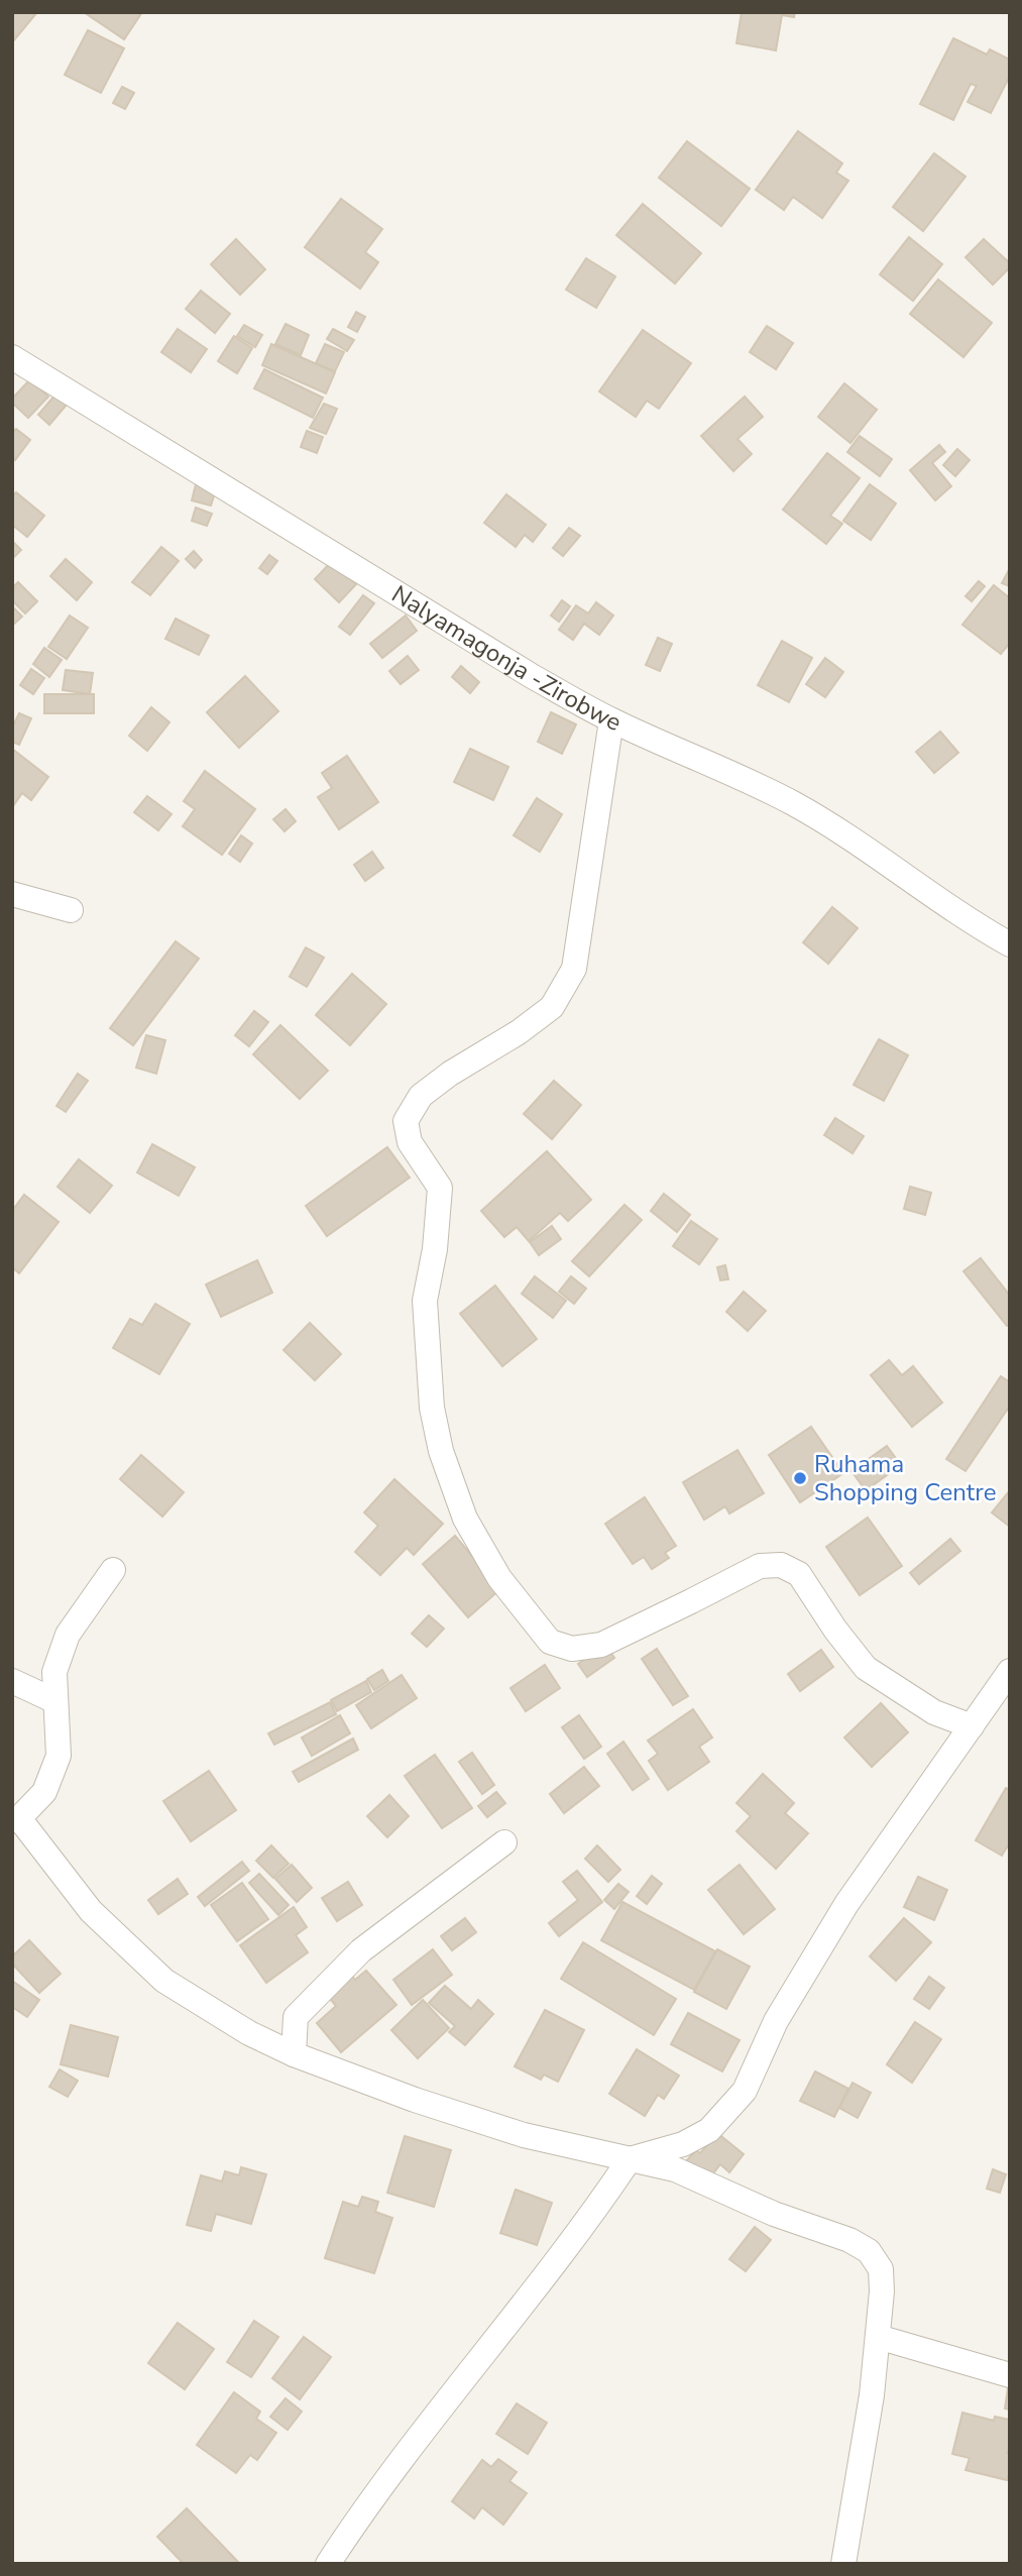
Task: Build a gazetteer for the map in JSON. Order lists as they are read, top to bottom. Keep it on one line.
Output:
{"streets":{"street":["Nalyamagonja -Zirobwe"]},"places":["Ruhama Shopping Centre"]}
